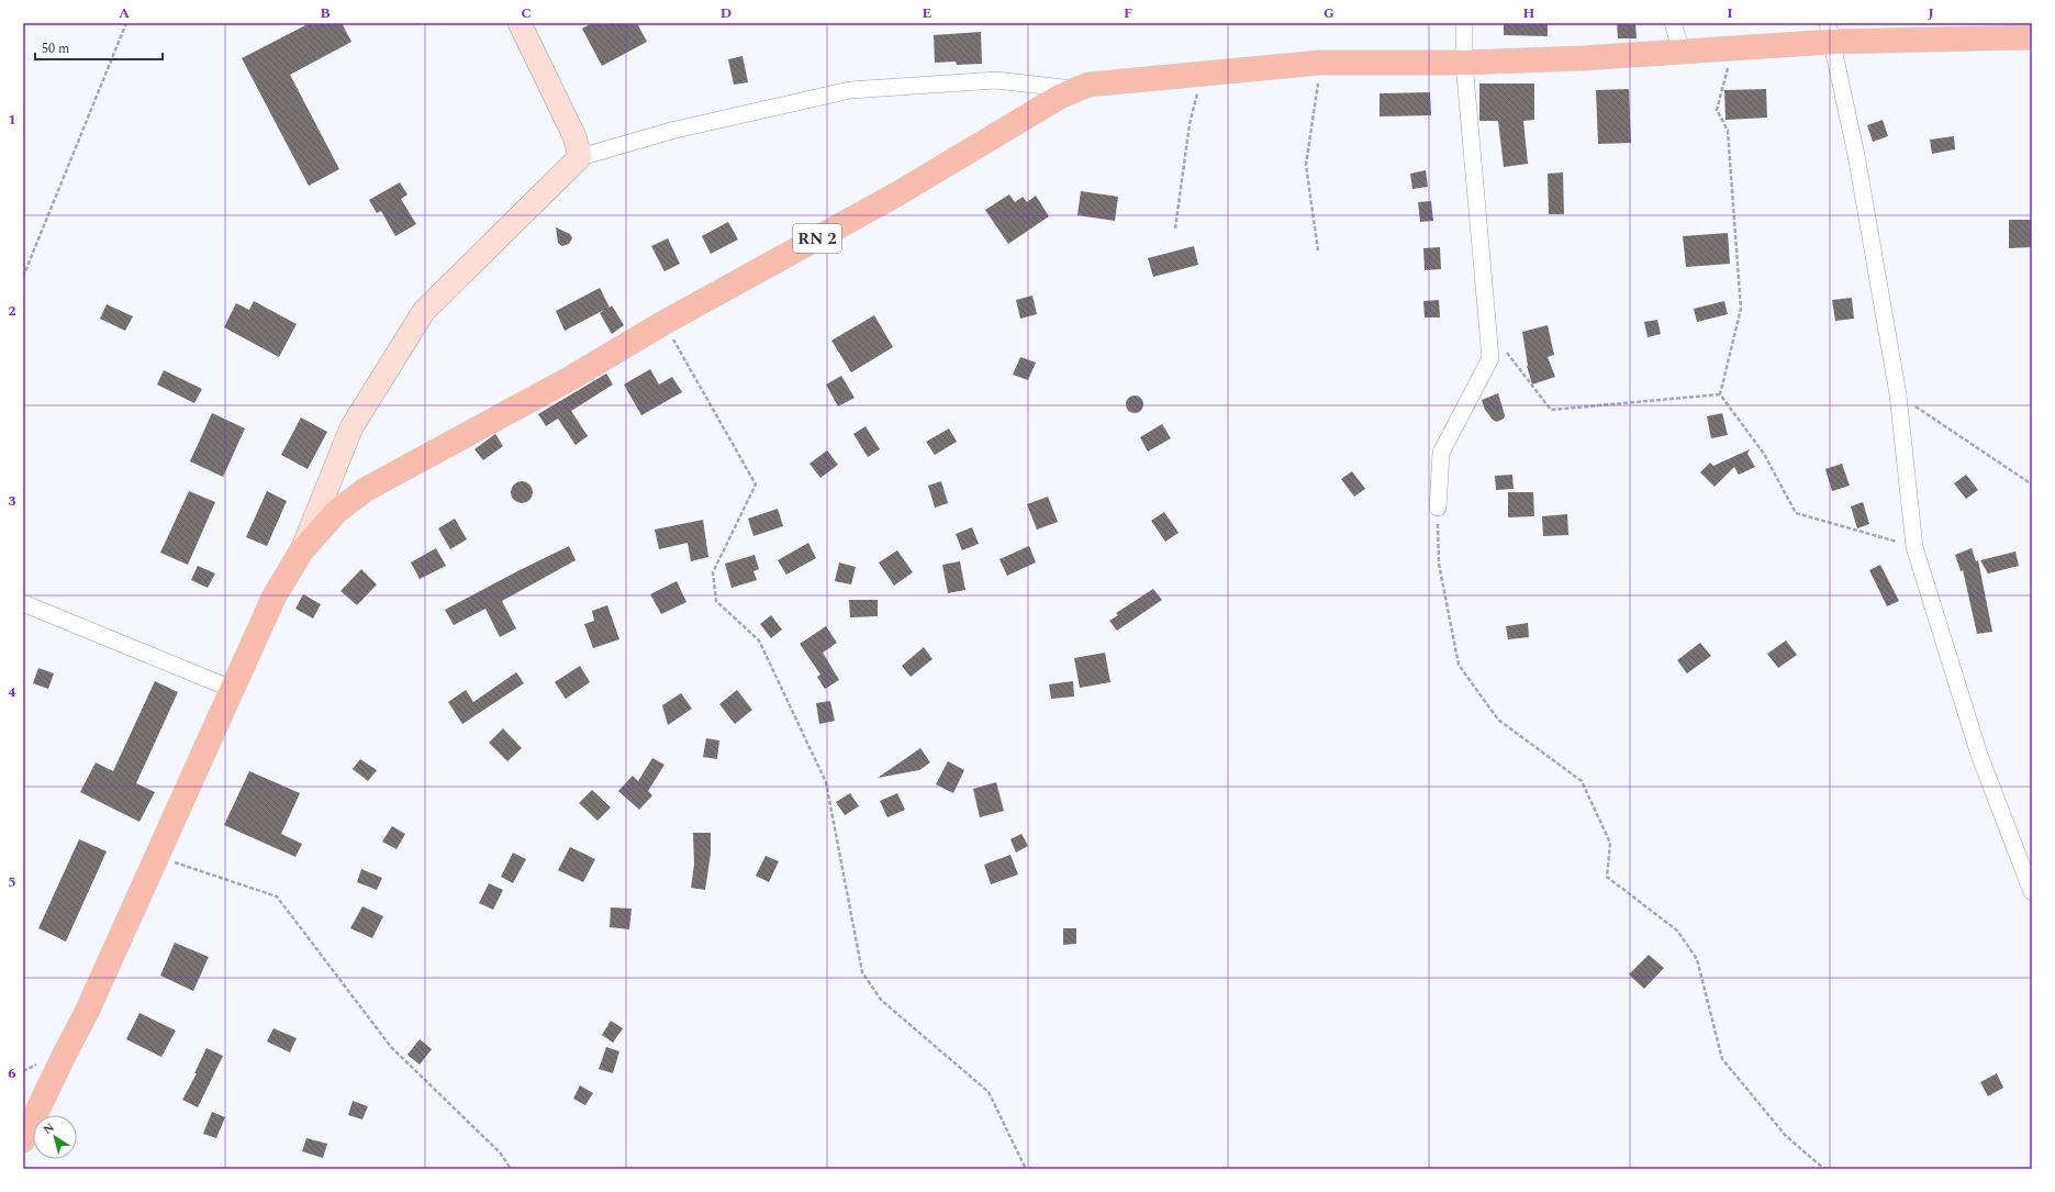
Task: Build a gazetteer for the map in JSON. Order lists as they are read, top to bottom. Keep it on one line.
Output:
{"streets":{"main road":["RN 2"]},"scale_bar":"50 m","north":"top left","grid":{"columns":["A","B","C","D","E","F","G","H","I","J"],"rows":["1","2","3","4","5","6"]}}
